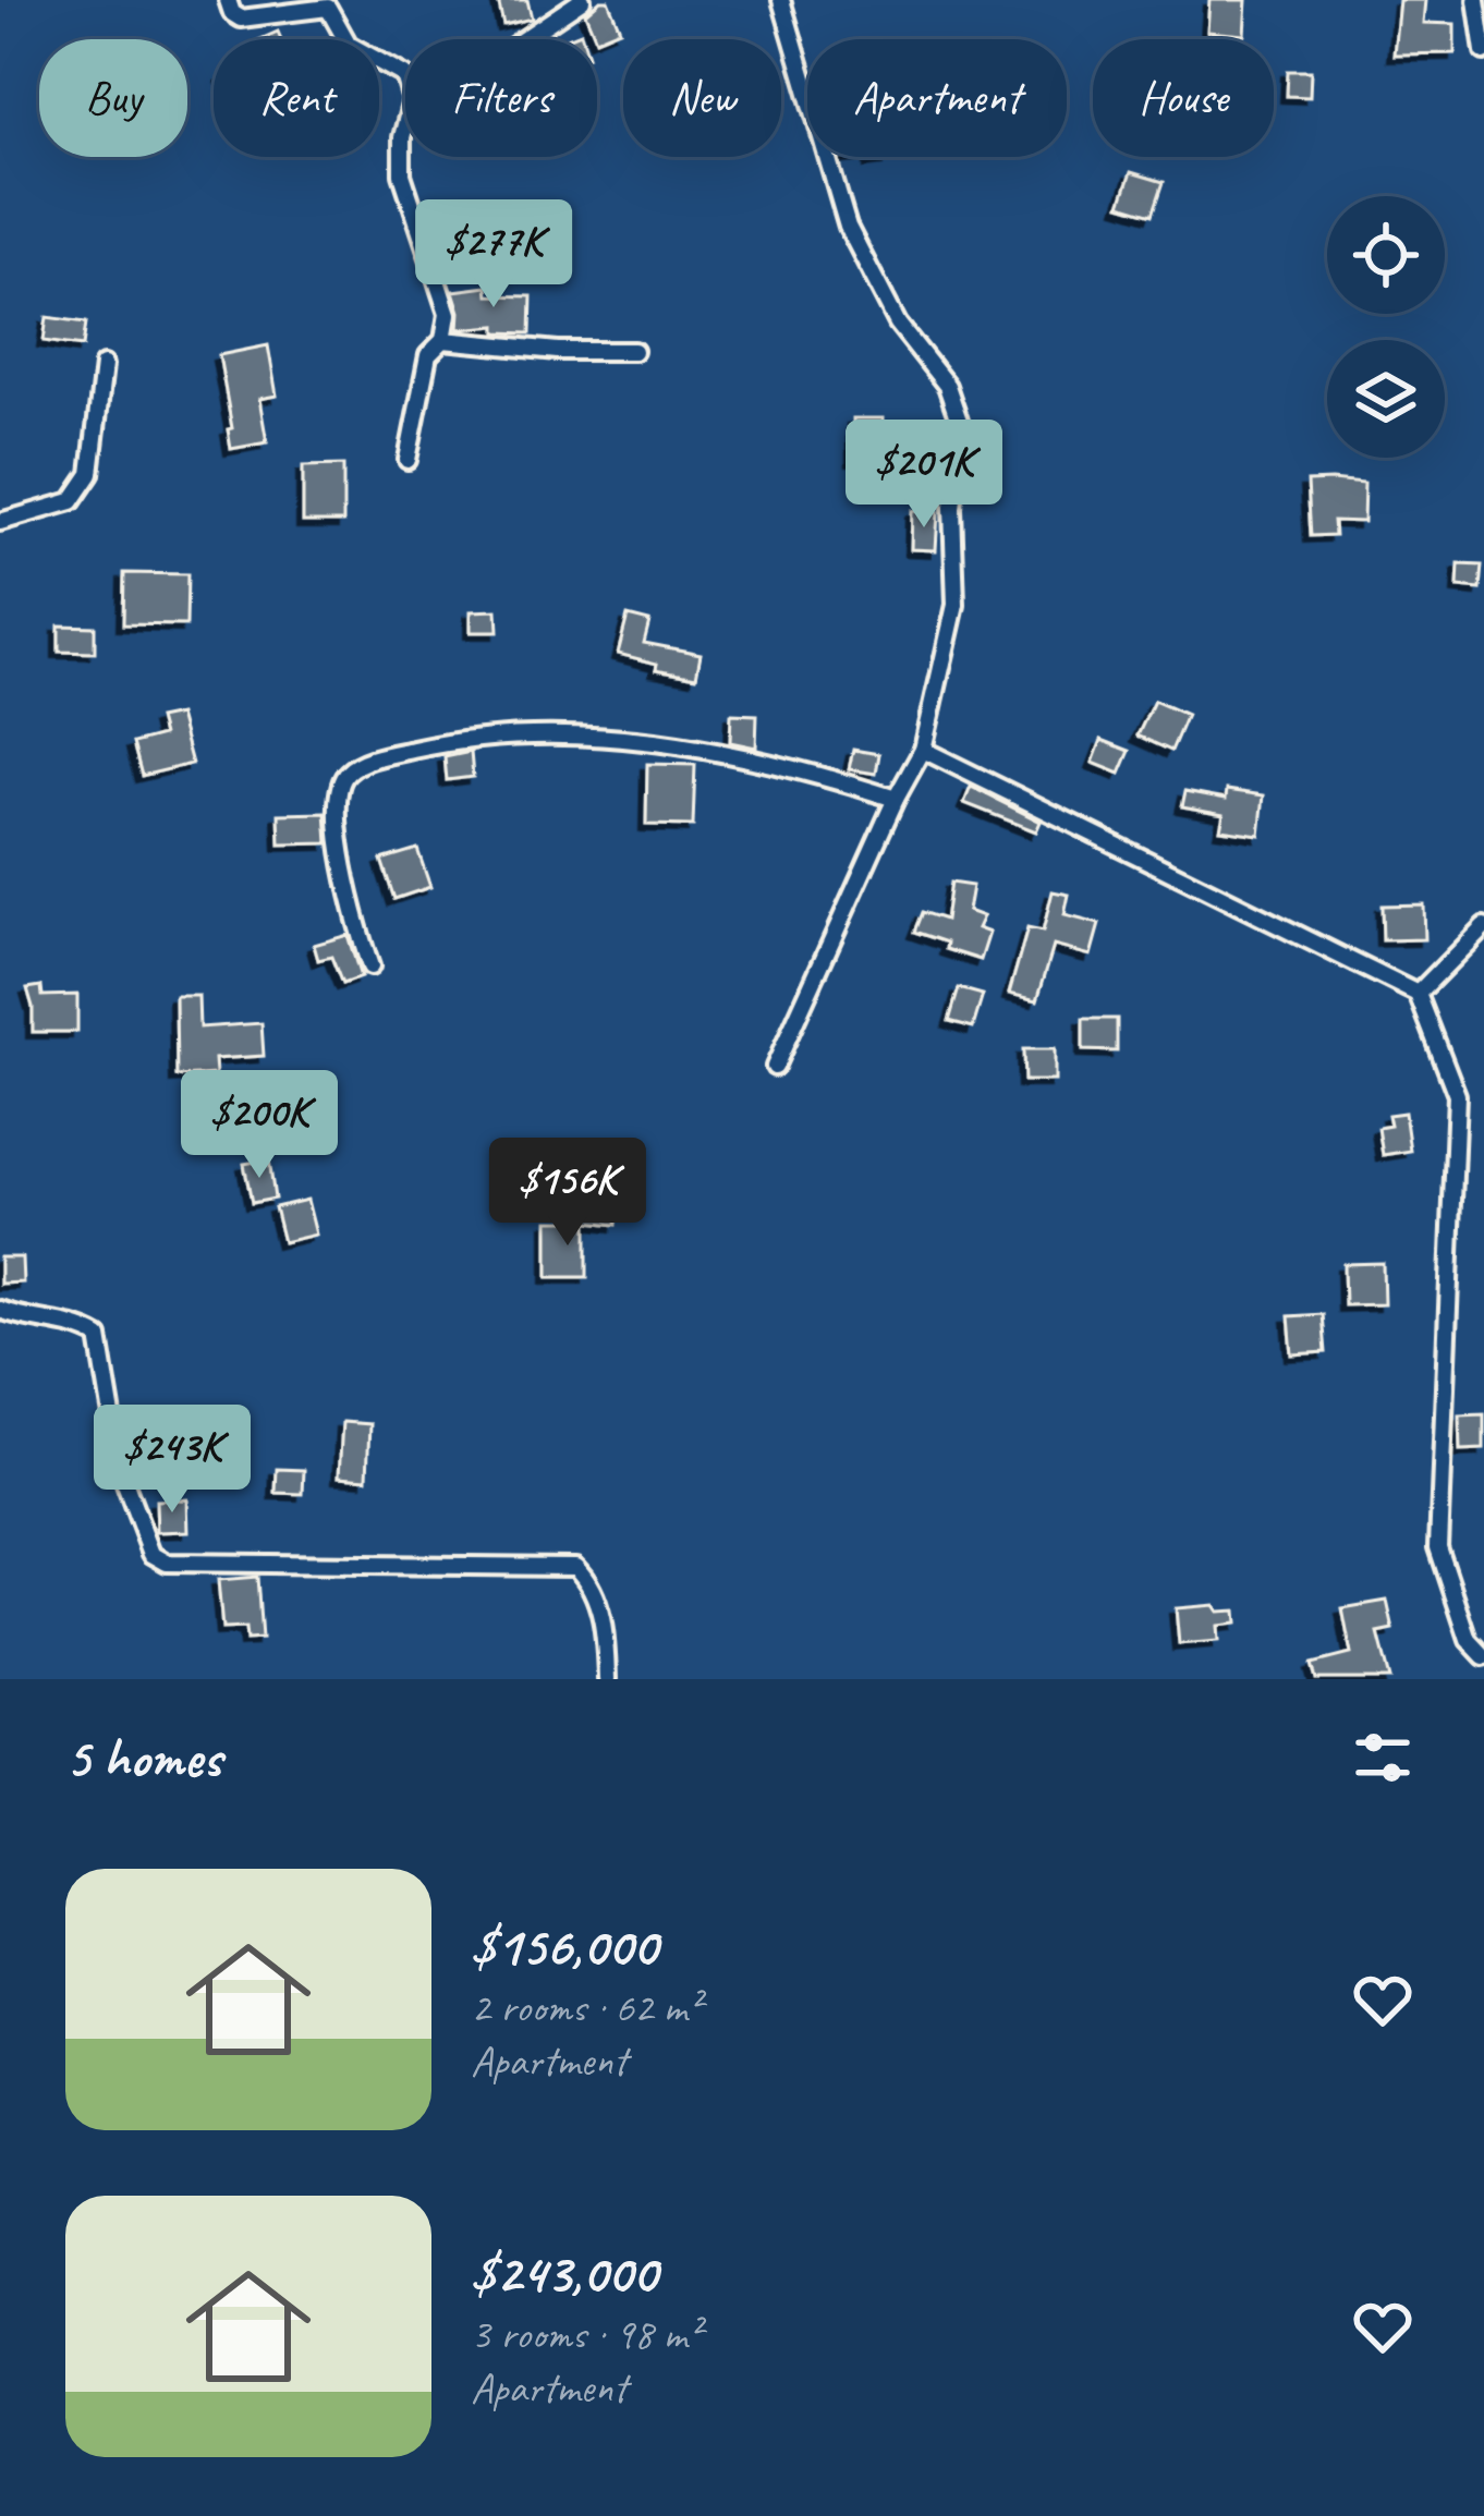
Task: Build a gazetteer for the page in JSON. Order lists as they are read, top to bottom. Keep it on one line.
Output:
{"page":{"chip":["Buy","Rent","Filters","New","Apartment","House"],"price":["$277K","$201K","$200K","$156K","$243K"],"heading":"5 homes","list":[{"name":"$156,000","note":"2 rooms · 62 m² · Apartment"},{"name":"$243,000","note":"3 rooms · 98 m² · Apartment"}]}}
